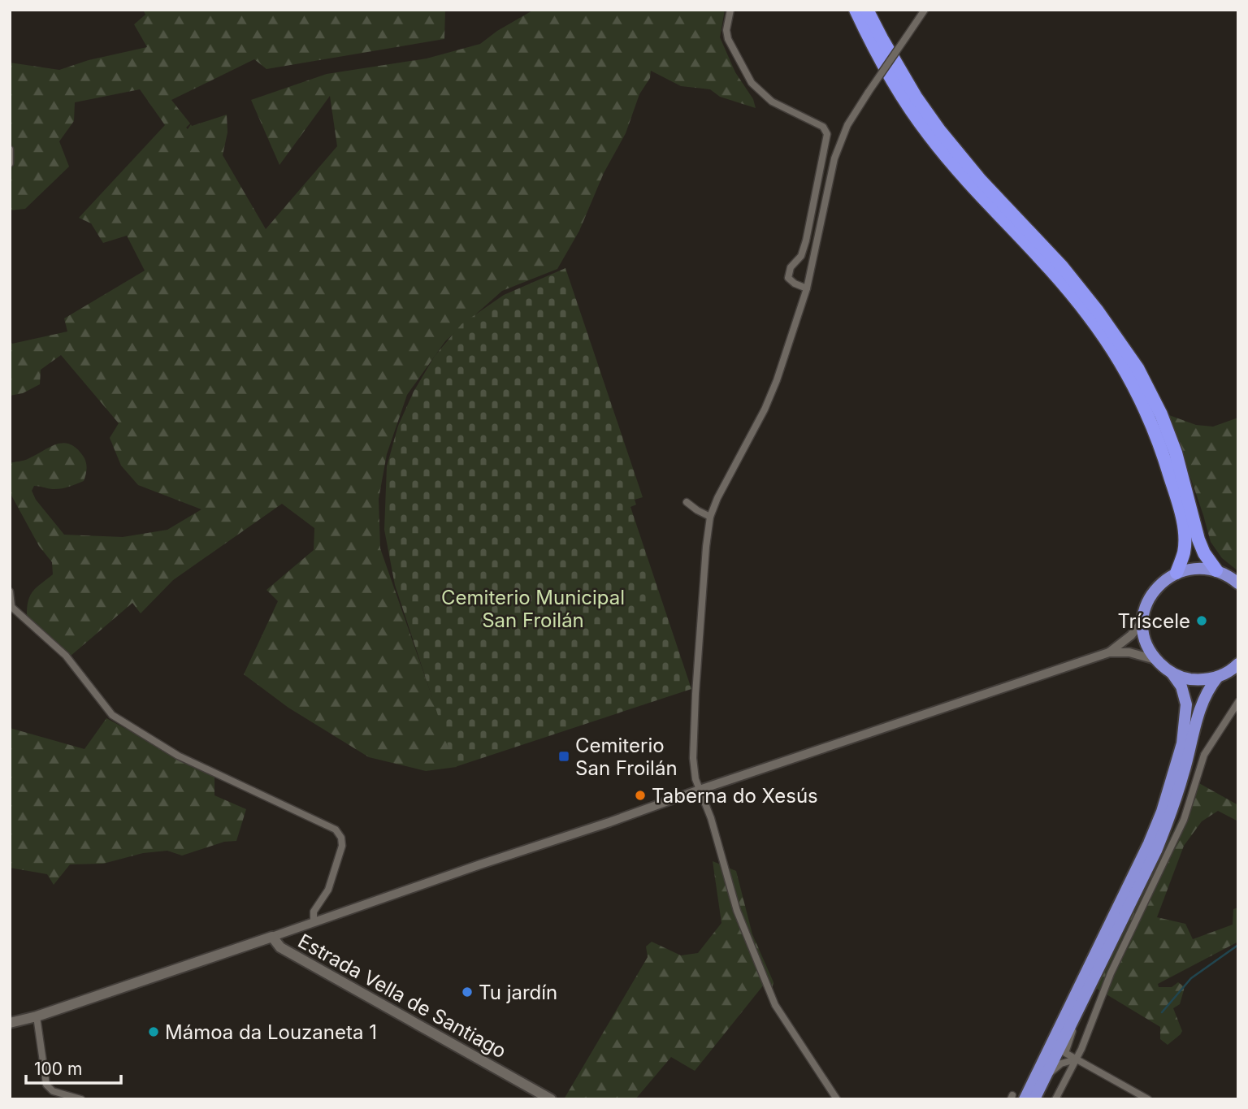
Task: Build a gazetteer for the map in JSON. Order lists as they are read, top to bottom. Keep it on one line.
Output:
{"streets":{"main road":["Estrada Vella de Santiago"]},"parks":["Cemiterio Municipal San Froilán"],"places":{"other":["Tríscele","Taberna do Xesús","Tu jardín","Mámoa da Louzaneta 1"],"transit":["Cemiterio San Froilán"]},"scale_bar":"100 m"}
